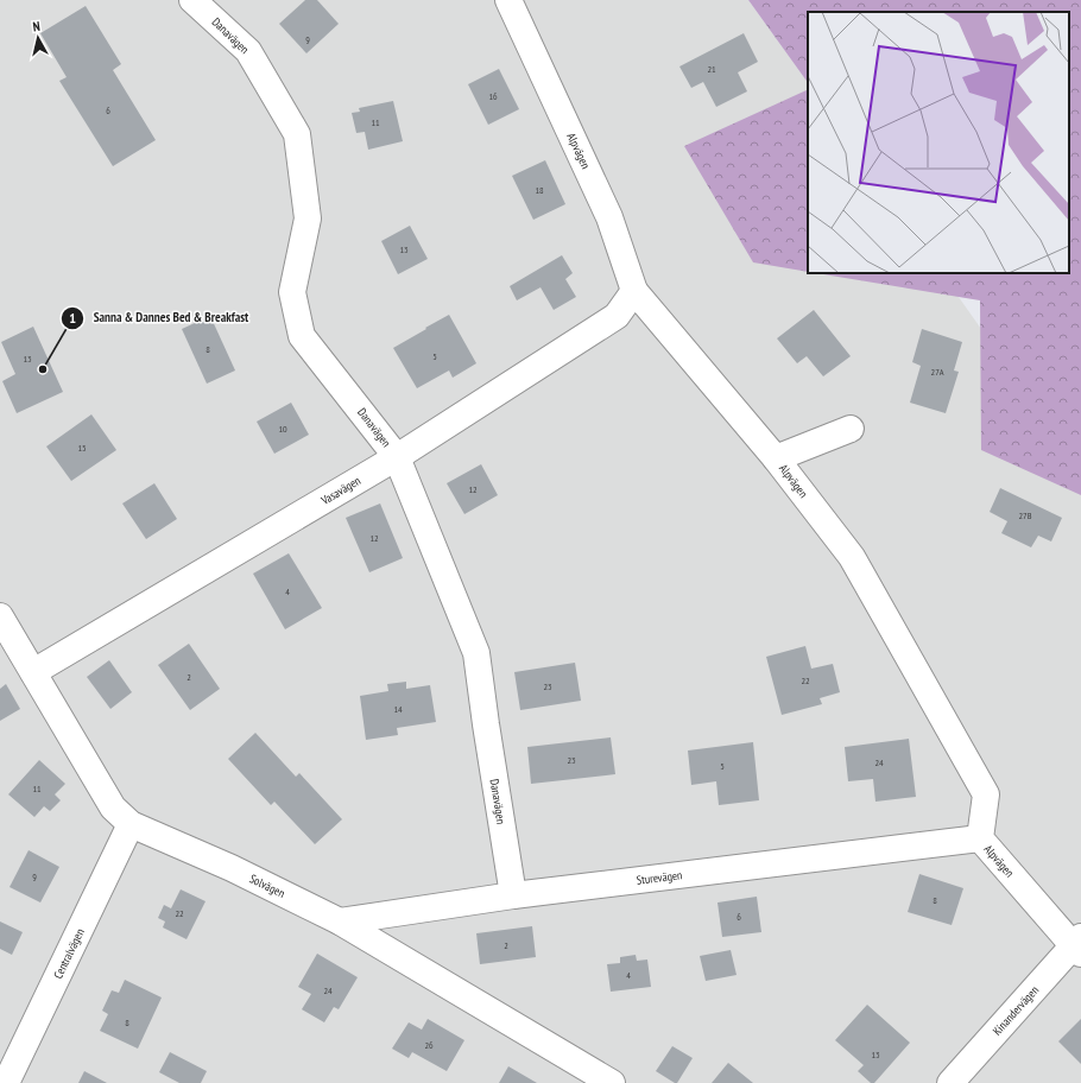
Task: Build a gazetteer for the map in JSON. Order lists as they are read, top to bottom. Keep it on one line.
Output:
{"streets":{"street":["Danavägen","Alpvägen","Vasavägen","Sturevägen","Solvägen","Centralvägen","Kinandervägen"]},"crossings":[["Danavägen","Vasavägen"],["Danavägen","Sturevägen"],["Alpvägen","Vasavägen"],["Alpvägen","Sturevägen"],["Alpvägen","Kinandervägen"],["Vasavägen","Solvägen"],["Sturevägen","Solvägen"],["Solvägen","Centralvägen"]],"places":["Sanna & Dannes Bed & Breakfast"],"house_numbers":["9","21","16","6","11","18","13","8","5","13","27A","10","15","12","27B","12","4","2","22","23","14","23","24","5","11","9","8","22","6","2","4","24","8","26","13"],"north":"top"}
